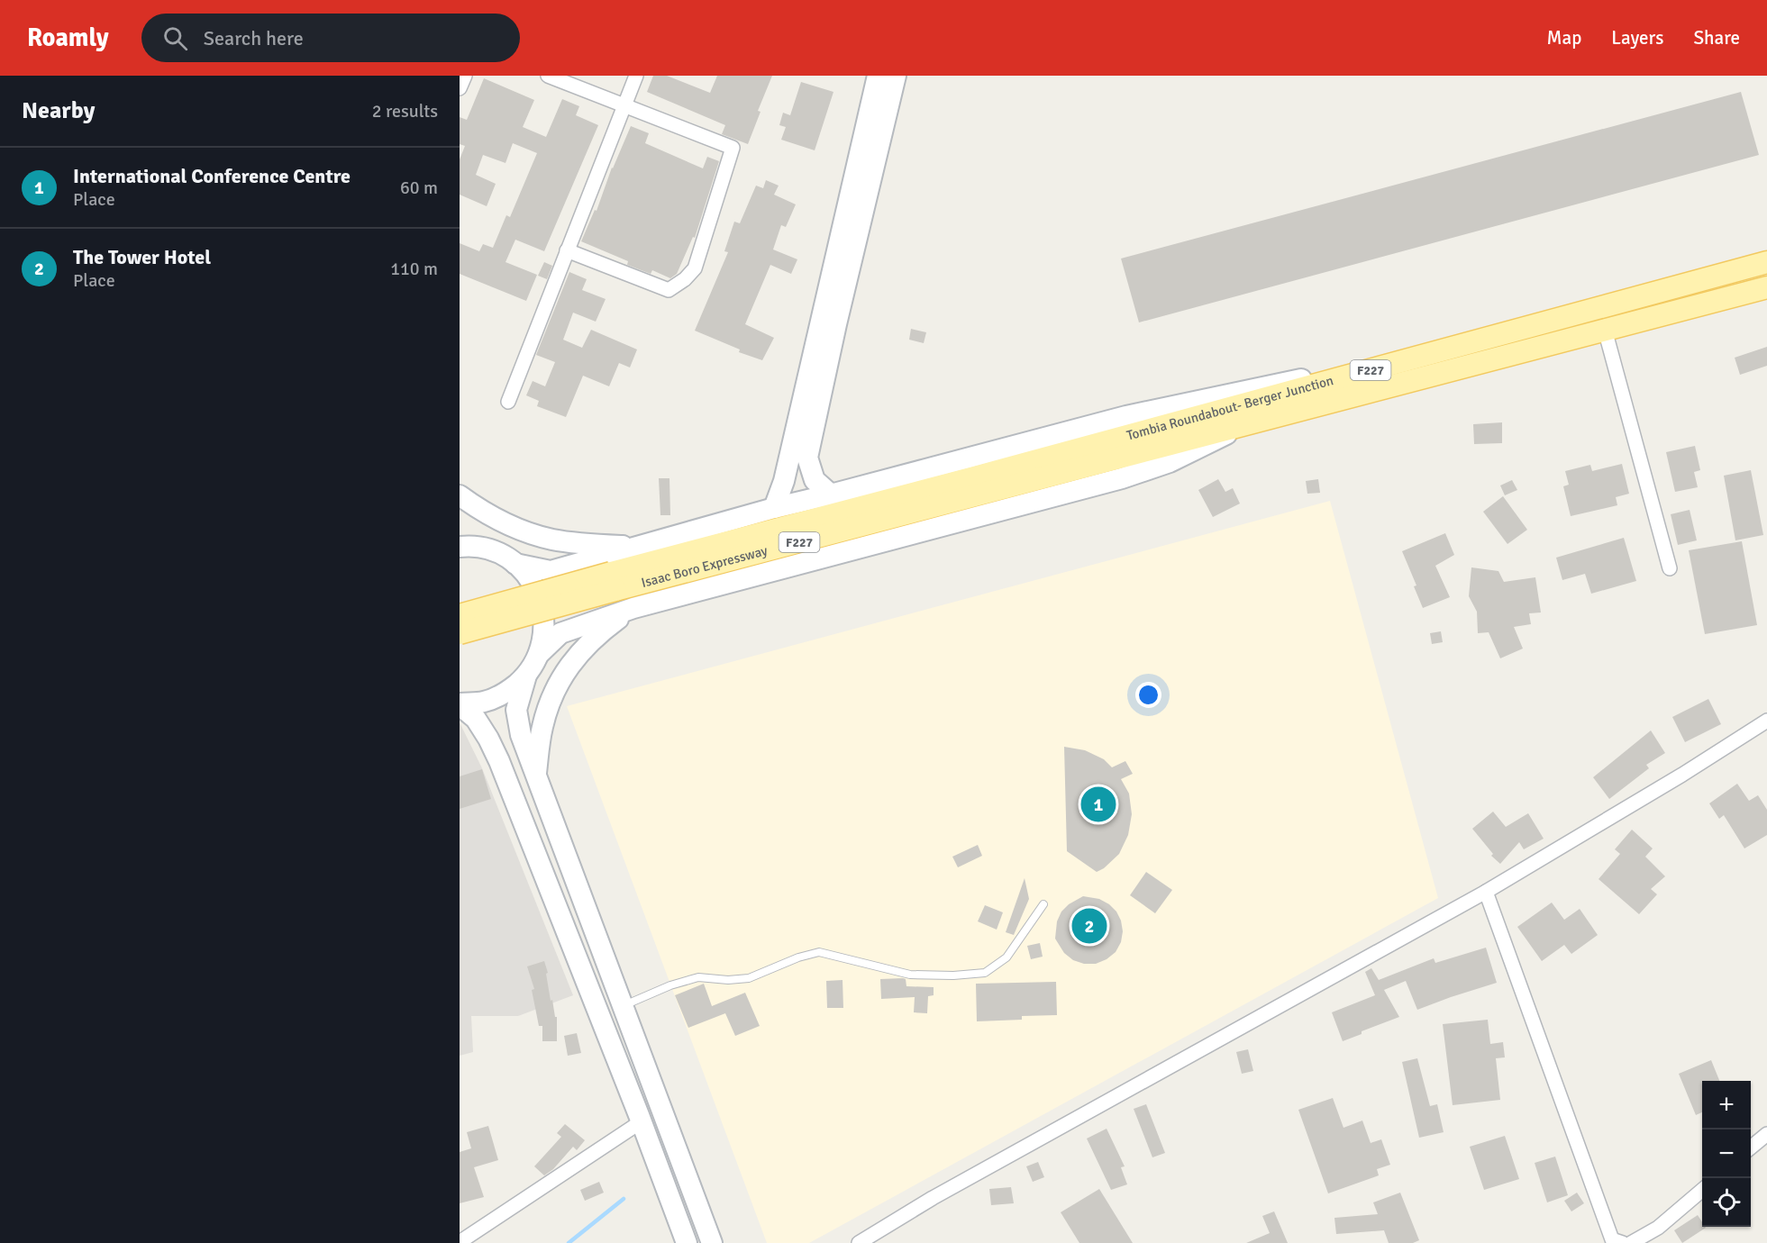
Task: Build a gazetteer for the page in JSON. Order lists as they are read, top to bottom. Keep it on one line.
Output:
{"streets":{"main road":["F227","Tombia Roundabout- Berger Junction","Isaac Boro Expressway"]},"crossings":[["Tombia Roundabout- Berger Junction","Isaac Boro Expressway"]],"page":{"header":"Roamly","search":"Search here","nav":["Map","Layers","Share"],"heading":["Nearby","2 results"],"list":[{"mark":"1","name":"International Conference Centre","note":"Place","value":"60 m"},{"mark":"2","name":"The Tower Hotel","note":"Place","value":"110 m"}],"pins":["1","2"],"map_buttons":["+","−"]}}
